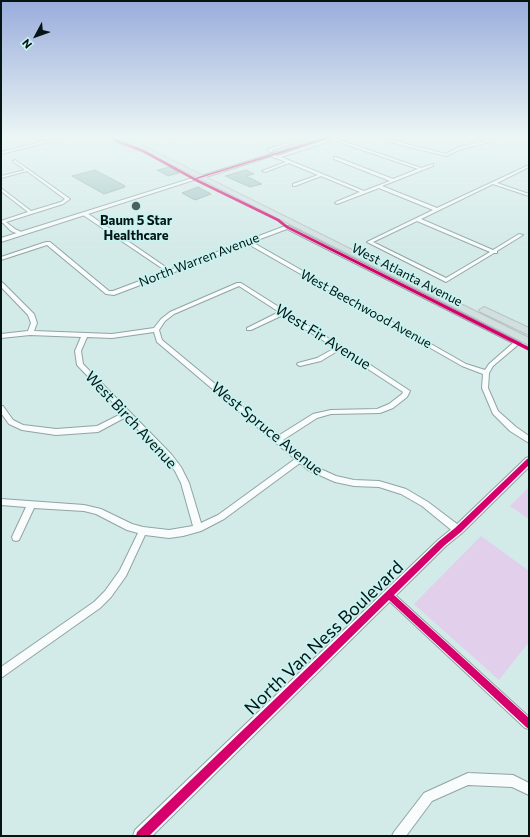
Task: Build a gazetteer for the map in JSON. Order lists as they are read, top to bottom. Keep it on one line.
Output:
{"streets":{"street":["North Warren Avenue","West Atlanta Avenue","West Beechwood Avenue","West Fir Avenue","West Birch Avenue","West Spruce Avenue","North Van Ness Boulevard"]},"crossings":[["North Warren Avenue","West Atlanta Avenue"],["North Warren Avenue","West Beechwood Avenue"],["West Atlanta Avenue","West Beechwood Avenue"],["West Fir Avenue","West Spruce Avenue"],["West Spruce Avenue","North Van Ness Boulevard"]],"places":["Baum 5 Star Healthcare"],"north":"bottom left"}
